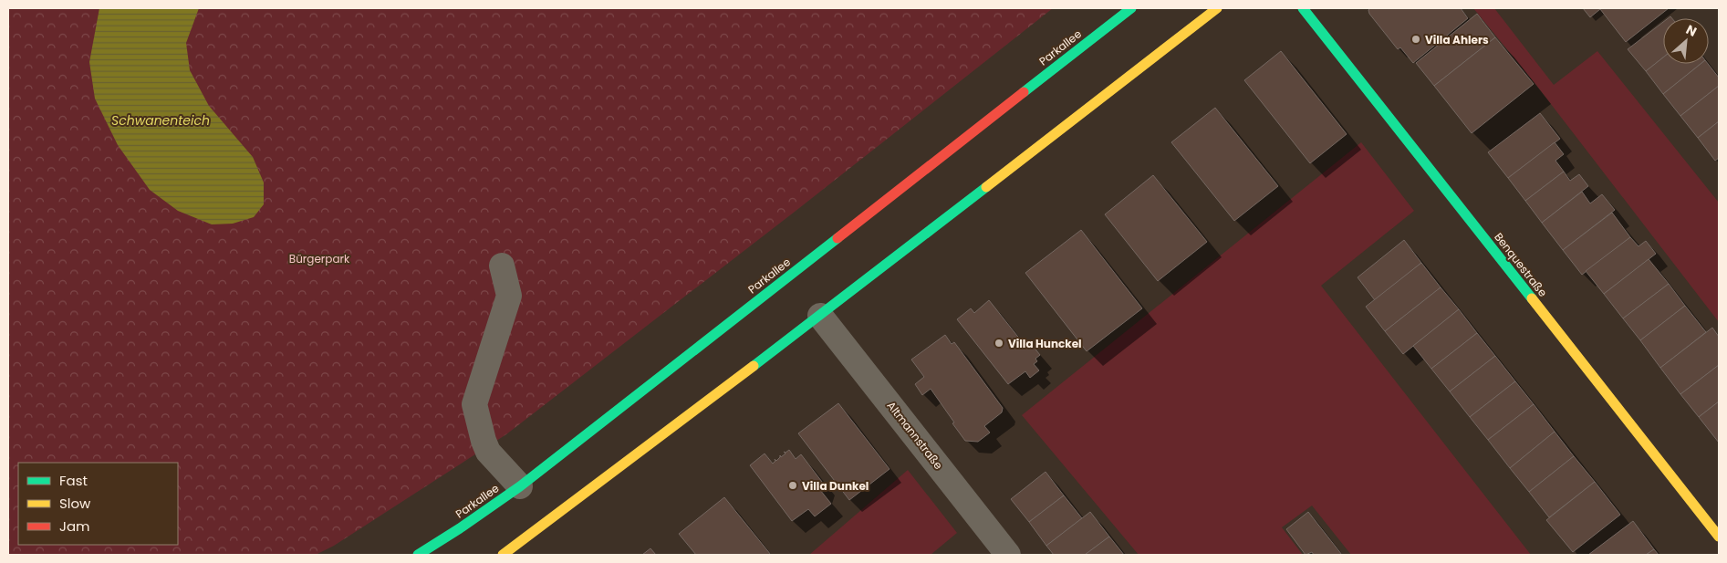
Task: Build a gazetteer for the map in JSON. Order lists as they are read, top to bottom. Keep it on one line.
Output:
{"streets":{"main road":["Parkallee","Benquestraße"],"street":["Altmannstraße"]},"water":["Schwanenteich"],"parks":["Bürgerpark"],"places":["Villa Ahlers","Villa Hunckel","Villa Dunkel"],"legend":["Fast","Slow","Jam"],"north":"top right"}
